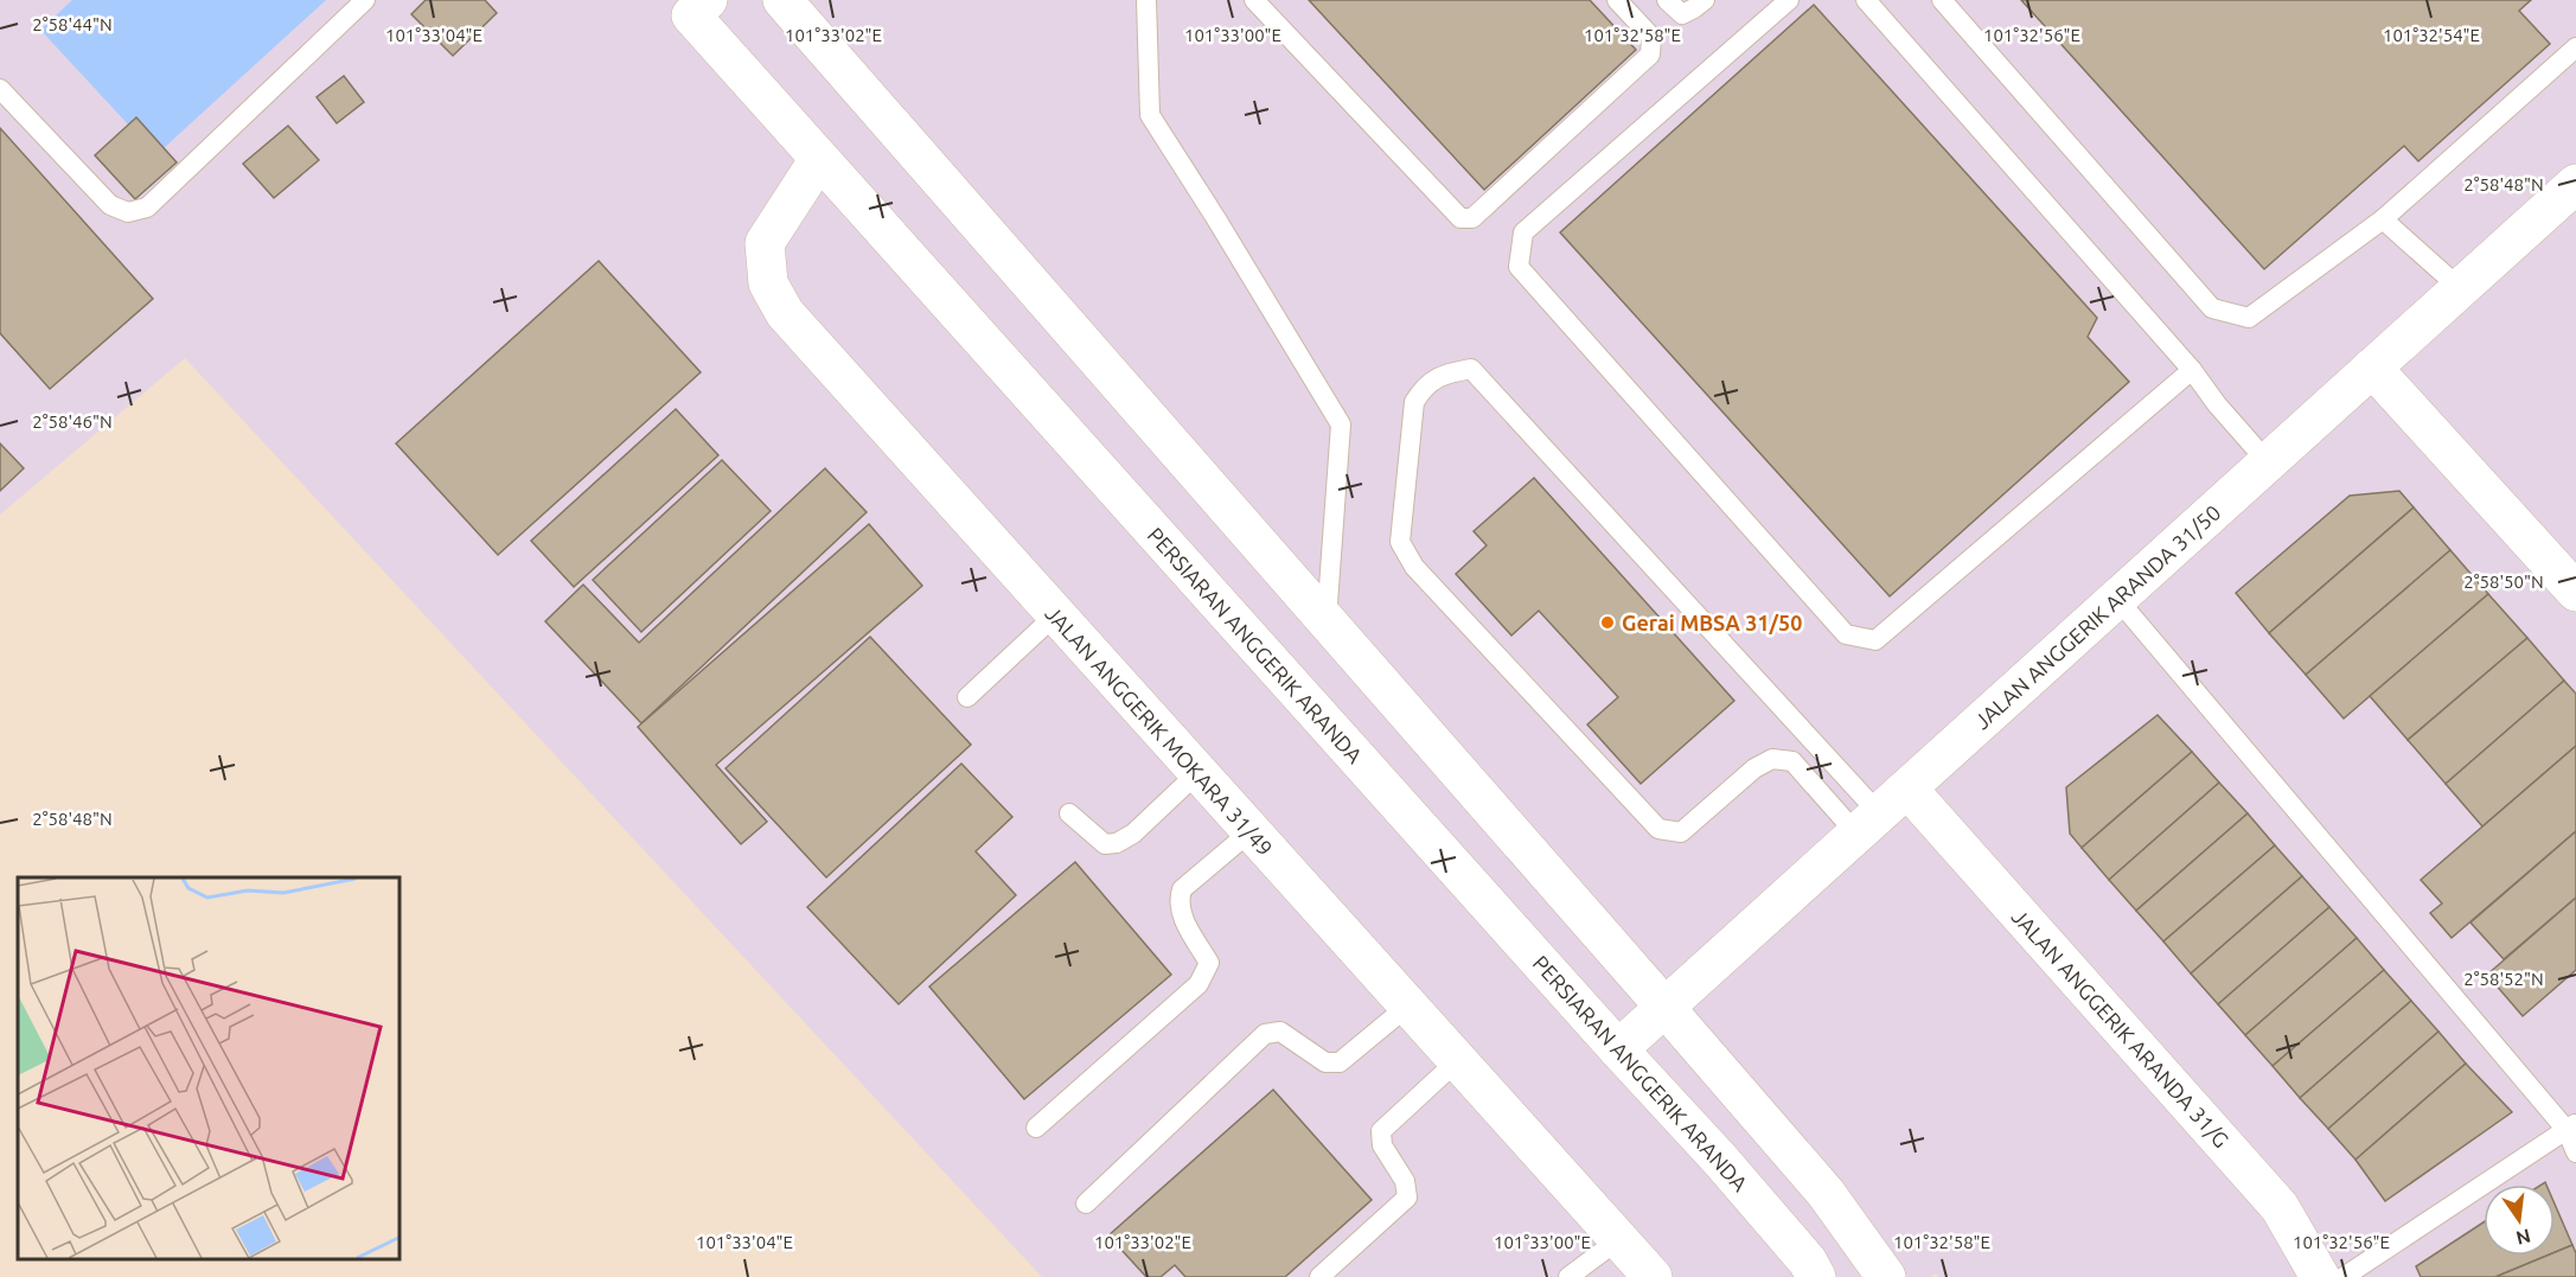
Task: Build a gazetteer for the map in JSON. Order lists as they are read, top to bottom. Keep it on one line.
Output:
{"streets":{"street":["JALAN ANGGERIK ARANDA 31/50","PERSIARAN ANGGERIK ARANDA","JALAN ANGGERIK MOKARA 31/49","JALAN ANGGERIK ARANDA 31/G"]},"crossings":[["JALAN ANGGERIK ARANDA 31/50","PERSIARAN ANGGERIK ARANDA"],["JALAN ANGGERIK ARANDA 31/50","JALAN ANGGERIK ARANDA 31/G"],["PERSIARAN ANGGERIK ARANDA","JALAN ANGGERIK MOKARA 31/49"]],"places":["Gerai MBSA 31/50"],"north":"bottom","coordinates":["2°58'44\"N","101°32'58\"E","101°33'04\"E","101°33'02\"E","101°33'00\"E","101°32'56\"E","101°32'54\"E","2°58'48\"N","2°58'46\"N","2°58'50\"N","2°58'52\"N"]}
